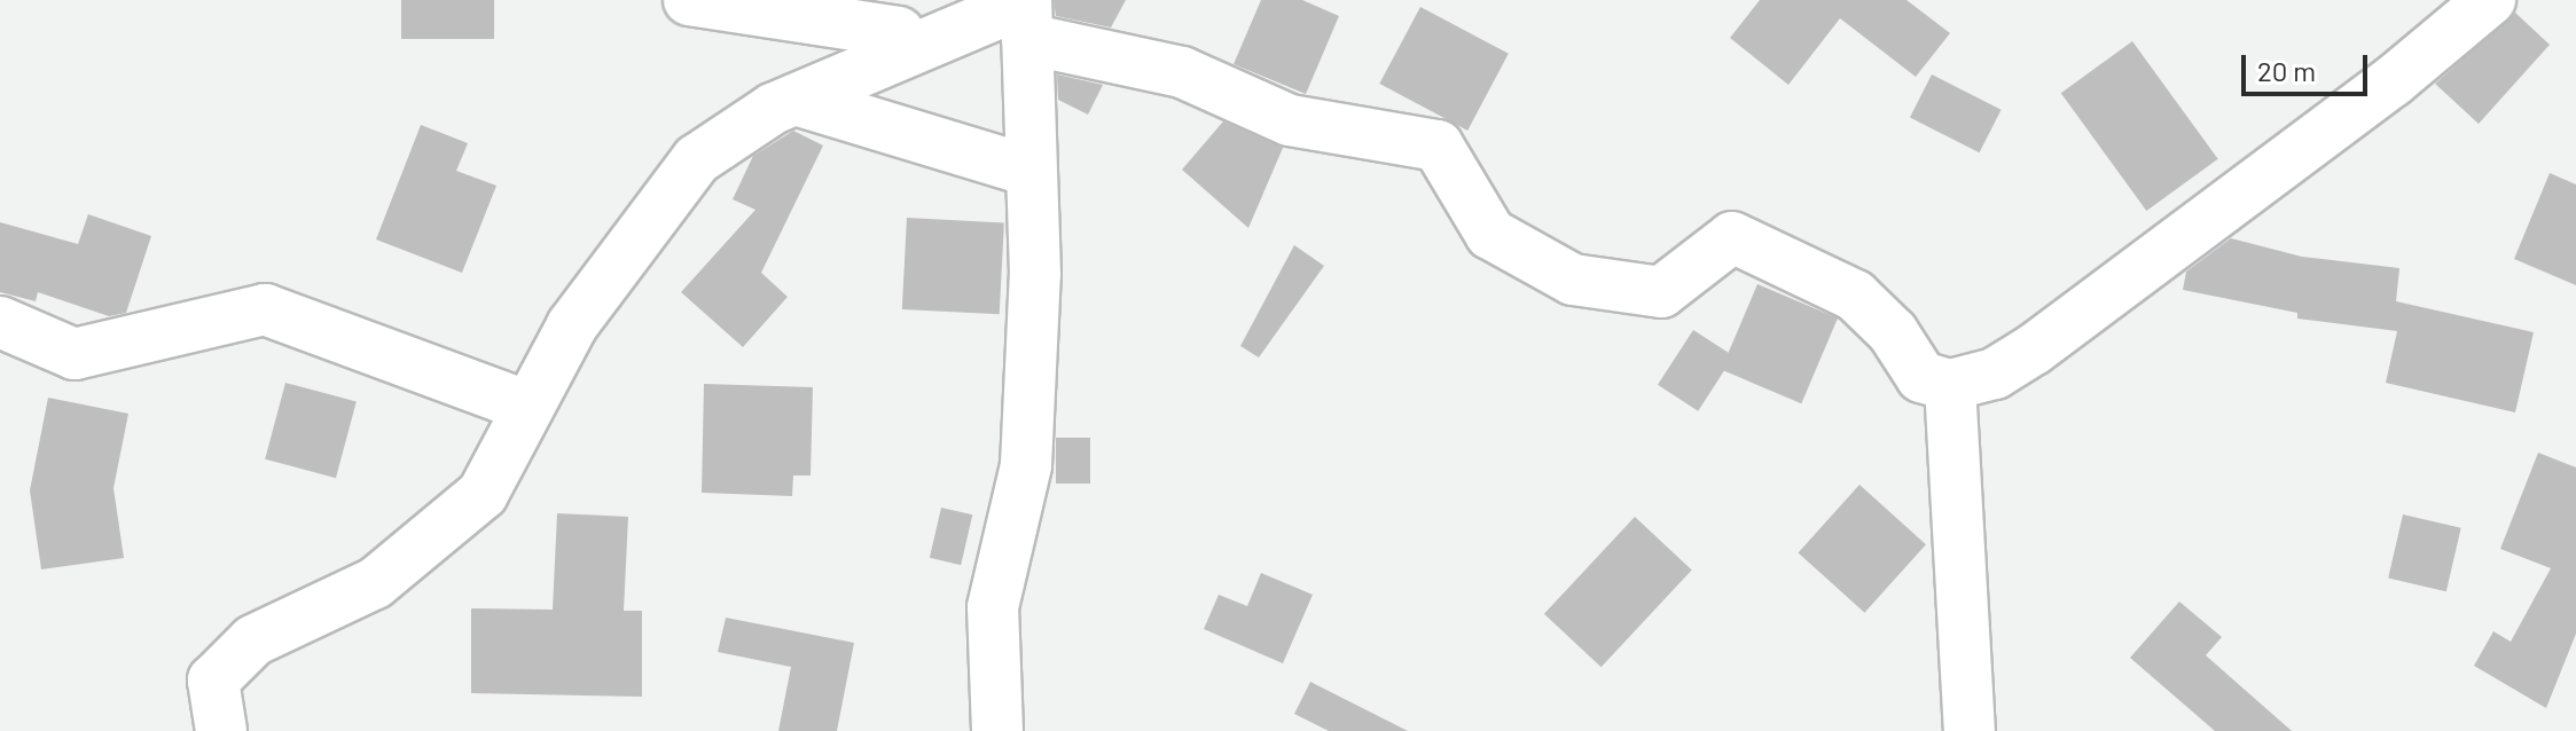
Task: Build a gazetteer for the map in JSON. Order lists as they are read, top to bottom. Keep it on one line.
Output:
{"scale_bar":"20 m"}
